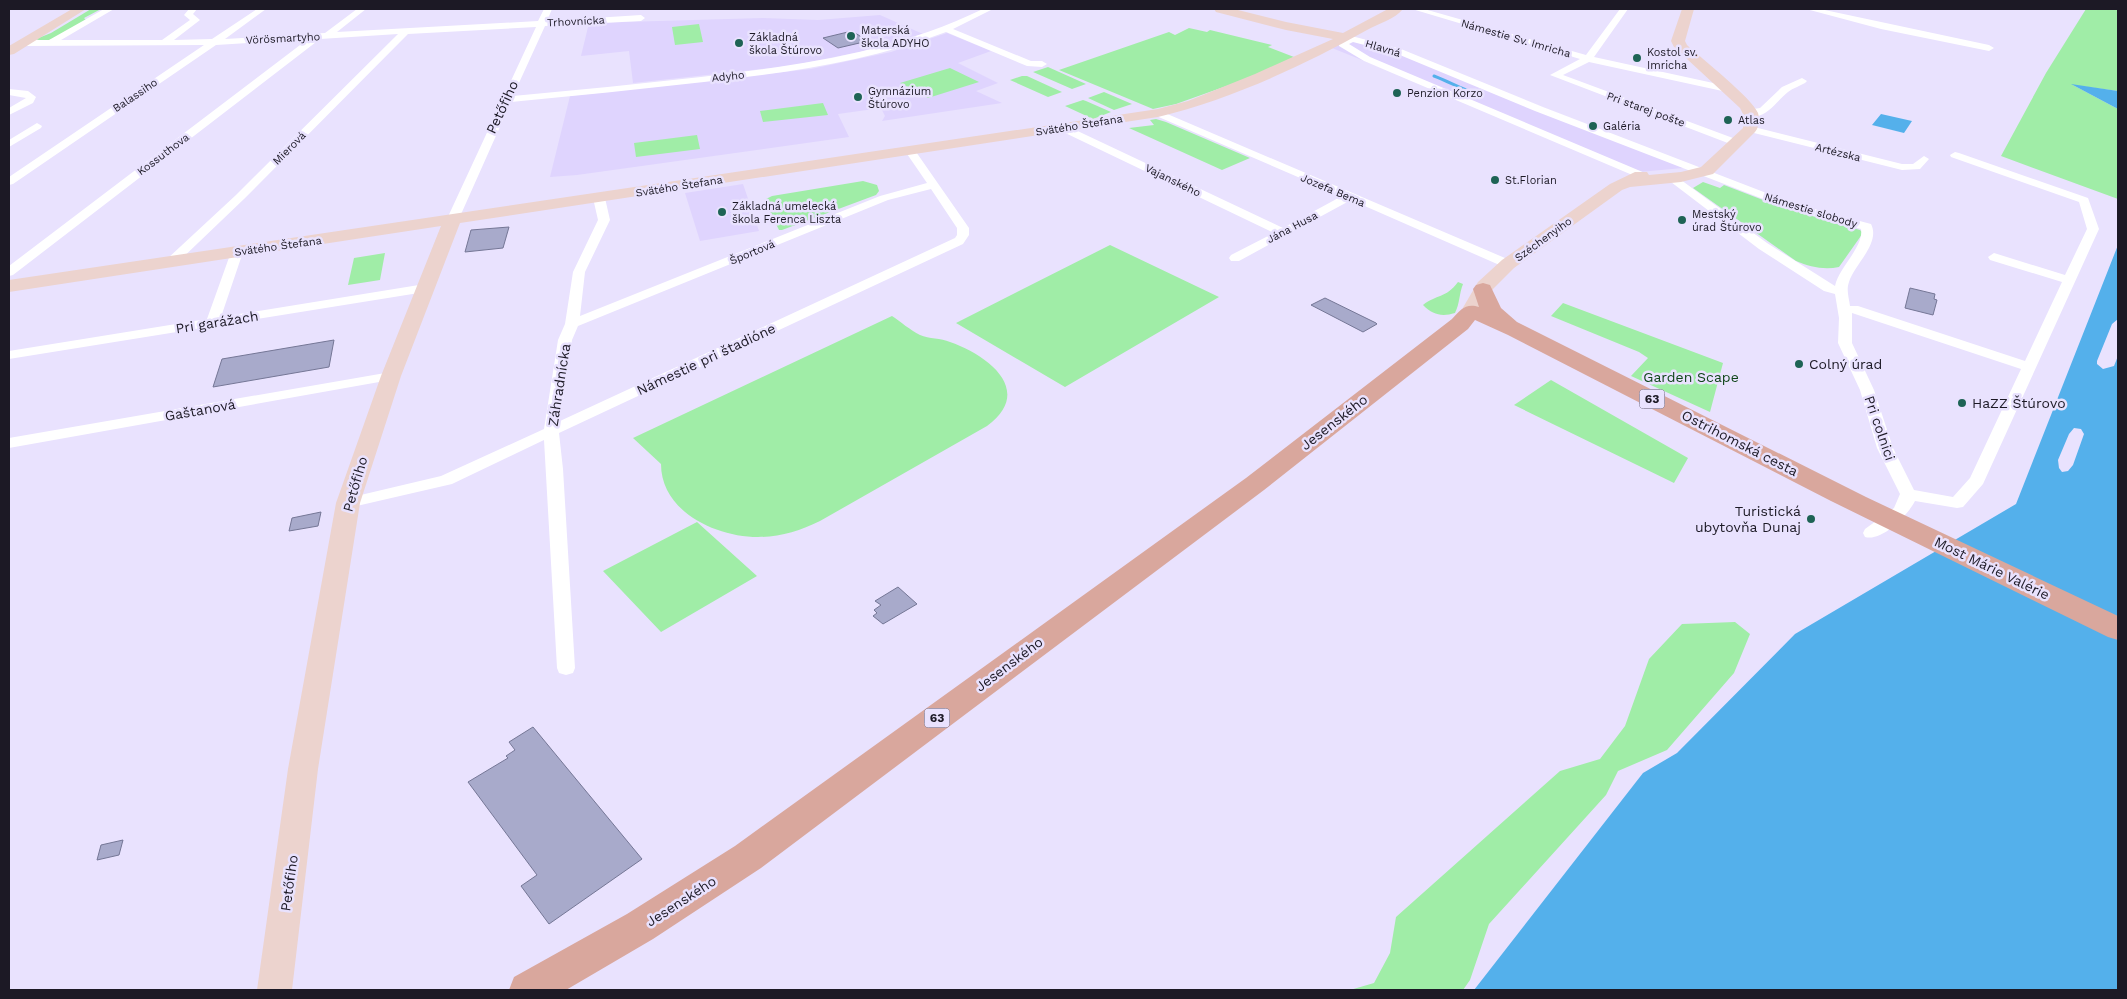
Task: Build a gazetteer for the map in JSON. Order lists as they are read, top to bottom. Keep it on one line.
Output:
{"streets":{"main road":["63","Jesenského","Most Márie Valérie"],"street":["Trhovnícka","Vörösmartyho","Námestie Sv. Imricha","Hlavná","Adyho","Balassiho","Petőfiho","Pri starej pošte","Svätého Štefana","Mierová","Artézska","Kossuthova","Vajanského","Jozefa Bema","Námestie slobody","Jána Husa","Széchenyiho","Športová","Pri garážach","Námestie pri štadióne","Záhradnícka","Gaštanová","Pri colnici"]},"crossings":[["Trhovnícka","Vörösmartyho"],["Trhovnícka","Petőfiho"],["Vörösmartyho","Balassiho"],["Vörösmartyho","Petőfiho"],["Vörösmartyho","Mierová"],["Vörösmartyho","Kossuthova"],["Hlavná","Svätého Štefana"],["Hlavná","Námestie slobody"],["Hlavná","Széchenyiho"],["Adyho","Petőfiho"],["Petőfiho","Svätého Štefana"],["Petőfiho","Pri garážach"],["Petőfiho","Námestie pri štadióne"],["Petőfiho","Gaštanová"],["Svätého Štefana","Mierová"],["Svätého Štefana","Vajanského"],["Svätého Štefana","Jozefa Bema"],["Svätého Štefana","Námestie pri štadióne"],["Svätého Štefana","Záhradnícka"],["Vajanského","Jána Husa"],["Jozefa Bema","Jána Husa"],["Jozefa Bema","Széchenyiho"],["Námestie slobody","Pri colnici"],["Széchenyiho","63"],["Széchenyiho","Jesenského"],["Športová","Námestie pri štadióne"],["Športová","Záhradnícka"],["Námestie pri štadióne","Záhradnícka"],["63","Jesenského"],["63","Most Márie Valérie"]],"parks":["Garden Scape"],"places":["Materská škola ADYHO","Základná škola Štúrovo","Kostol sv. Imricha","Penzion Korzo","Gymnázium Štúrovo","Atlas","Galéria","St.Florian","Základná umelecká škola Ferenca Liszta","Mestský úrad Štúrovo","Colný úrad","HaZZ Štúrovo","Turistická ubytovňa Dunaj"]}
